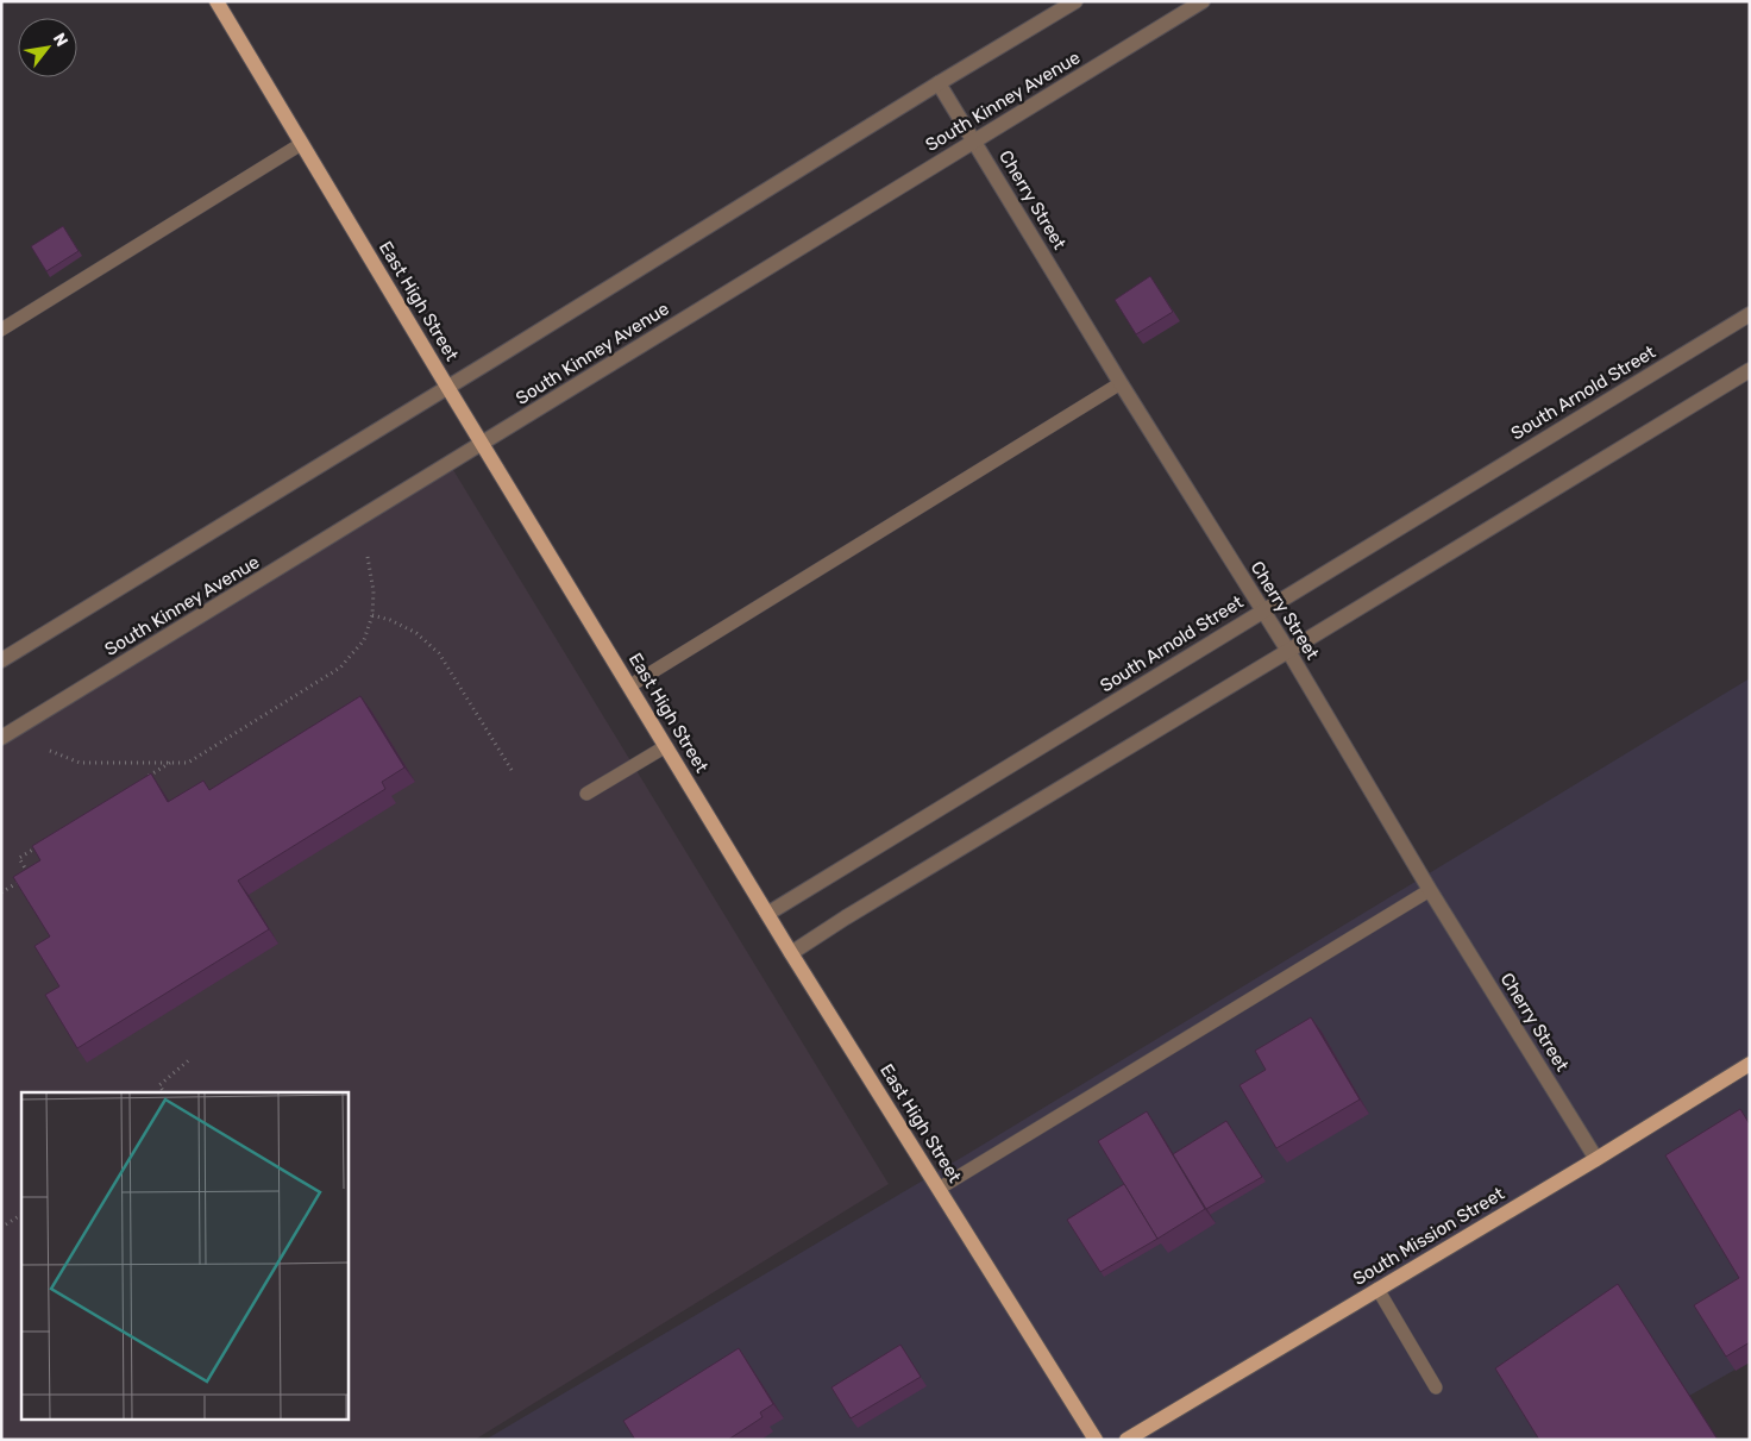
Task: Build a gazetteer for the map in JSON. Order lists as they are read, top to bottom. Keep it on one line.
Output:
{"streets":{"main road":["East High Street","South Mission Street"],"street":["South Kinney Avenue","Cherry Street","South Arnold Street"]},"crossings":[["South Kinney Avenue","Cherry Street"],["South Kinney Avenue","East High Street"],["Cherry Street","South Arnold Street"],["Cherry Street","South Mission Street"],["East High Street","South Arnold Street"]],"north":"top right"}
